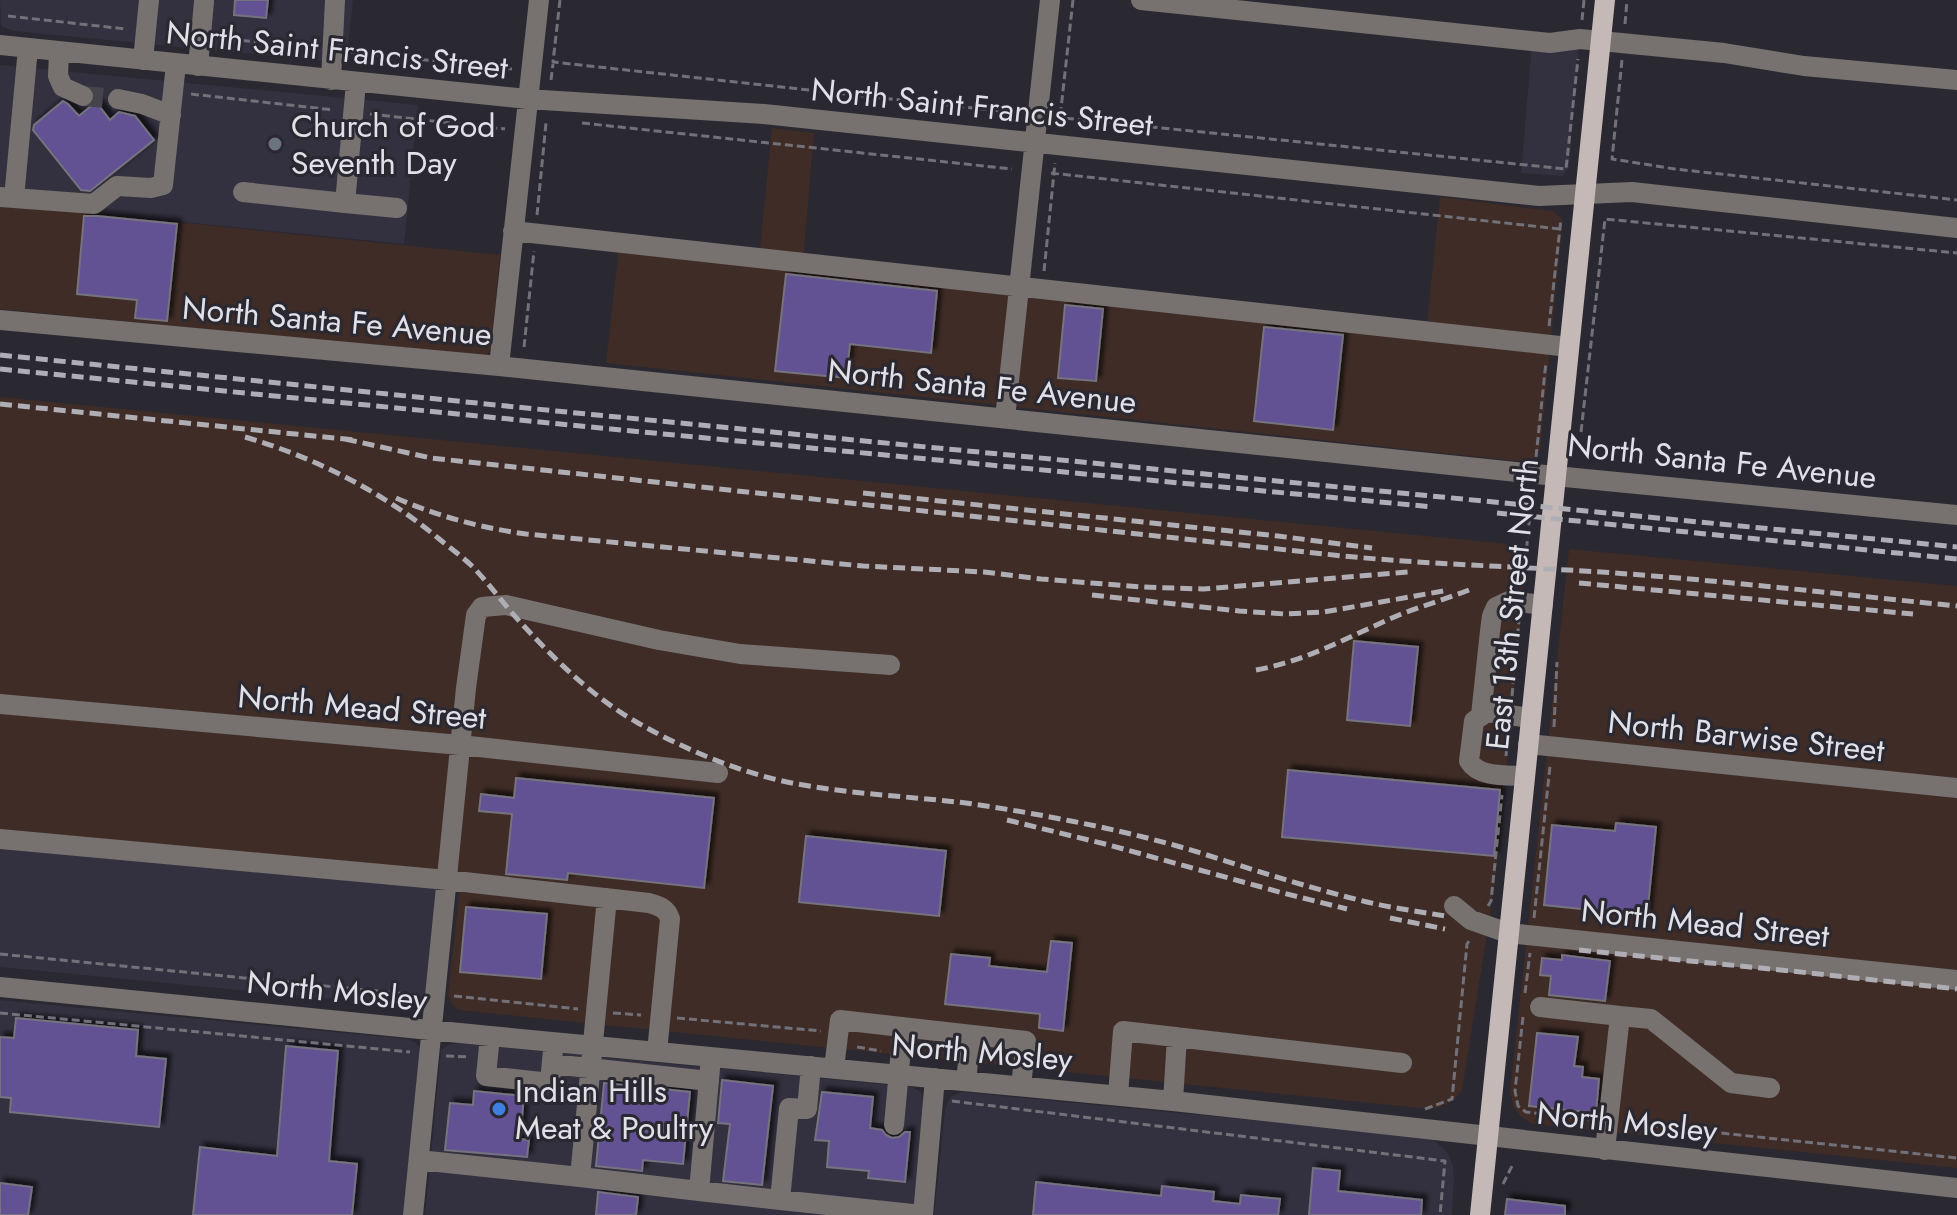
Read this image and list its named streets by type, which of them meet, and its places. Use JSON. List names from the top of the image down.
{
  "streets": {
    "main road": ["East 13th Street North"],
    "street": [
      "North Saint Francis Street",
      "North Santa Fe Avenue",
      "North Mead Street",
      "North Barwise Street",
      "North Mosley"
    ]
  },
  "crossings": [
    ["North Saint Francis Street", "East 13th Street North"],
    ["North Santa Fe Avenue", "East 13th Street North"],
    ["East 13th Street North", "North Mead Street"],
    ["East 13th Street North", "North Barwise Street"],
    ["East 13th Street North", "North Mosley"]
  ],
  "places": ["Church of God Seventh Day", "Indian Hills Meat & Poultry"]
}
